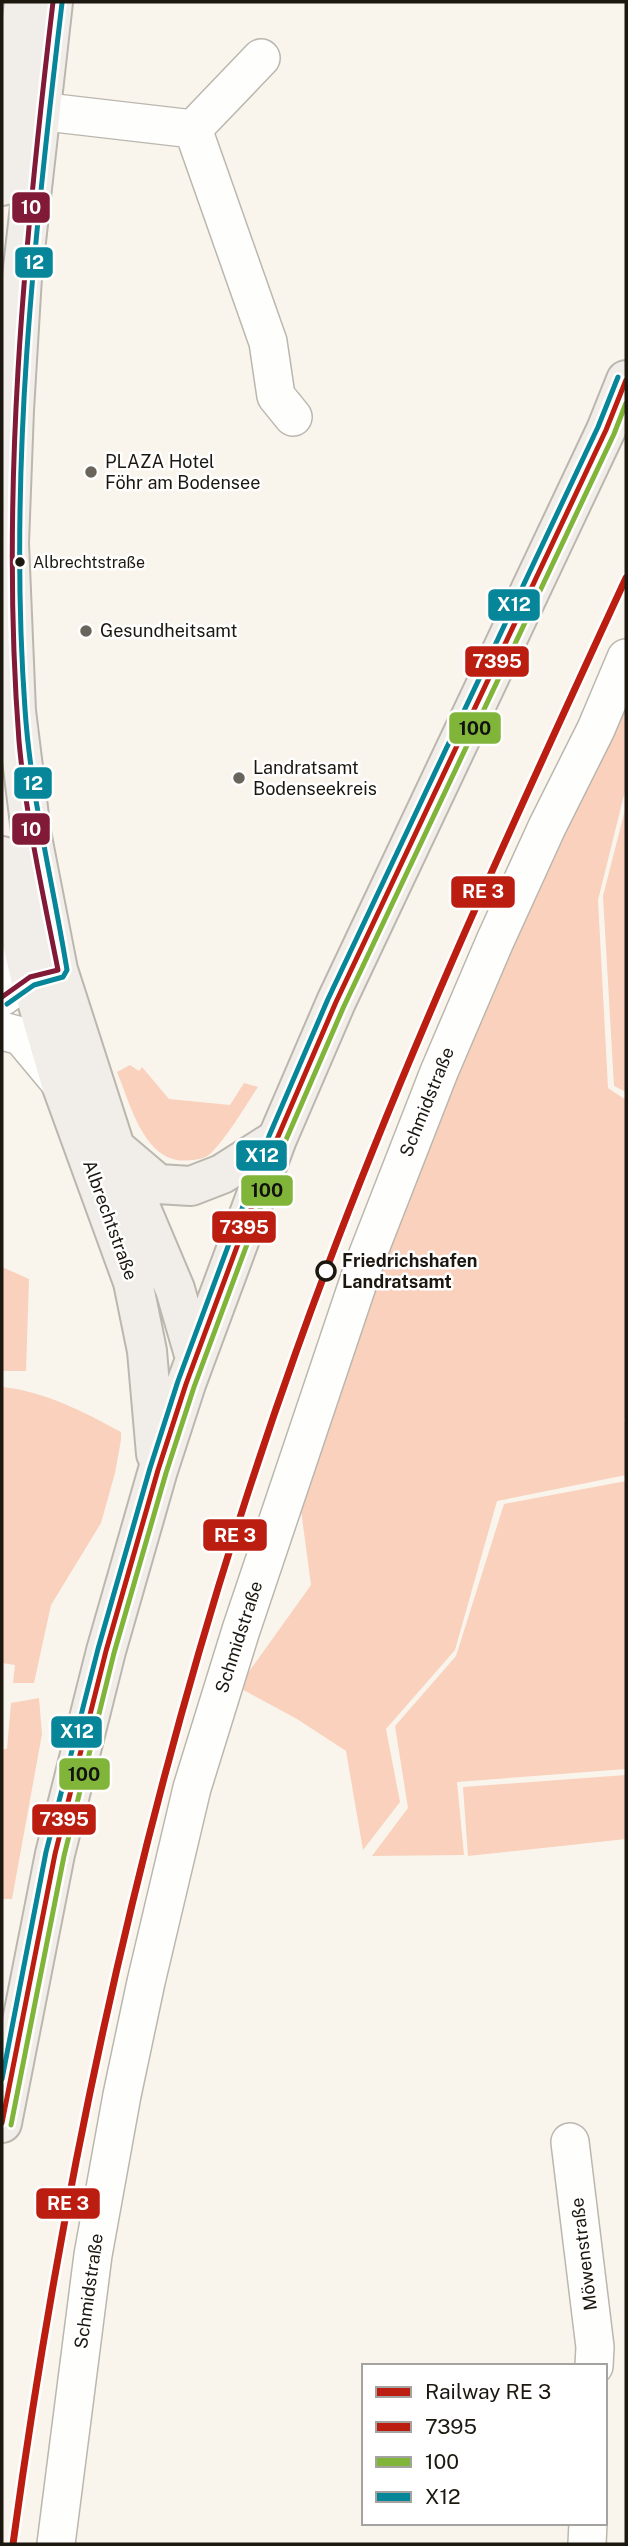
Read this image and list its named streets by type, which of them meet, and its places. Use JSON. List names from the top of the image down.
{
  "streets": {
    "main road": ["Albrechtstraße"],
    "street": ["Schmidstraße", "Möwenstraße"]
  },
  "places": [
    "PLAZA Hotel Föhr am Bodensee",
    "Albrechtstraße",
    "Gesundheitsamt",
    "Landratsamt Bodenseekreis",
    "Friedrichshafen Landratsamt"
  ],
  "lines": [
    "transit line 10",
    "transit line 12",
    "transit line X12",
    "transit line 7395",
    "transit line 100"
  ],
  "legend": [
    "Railway RE 3",
    "7395",
    "100",
    "X12"
  ]
}
